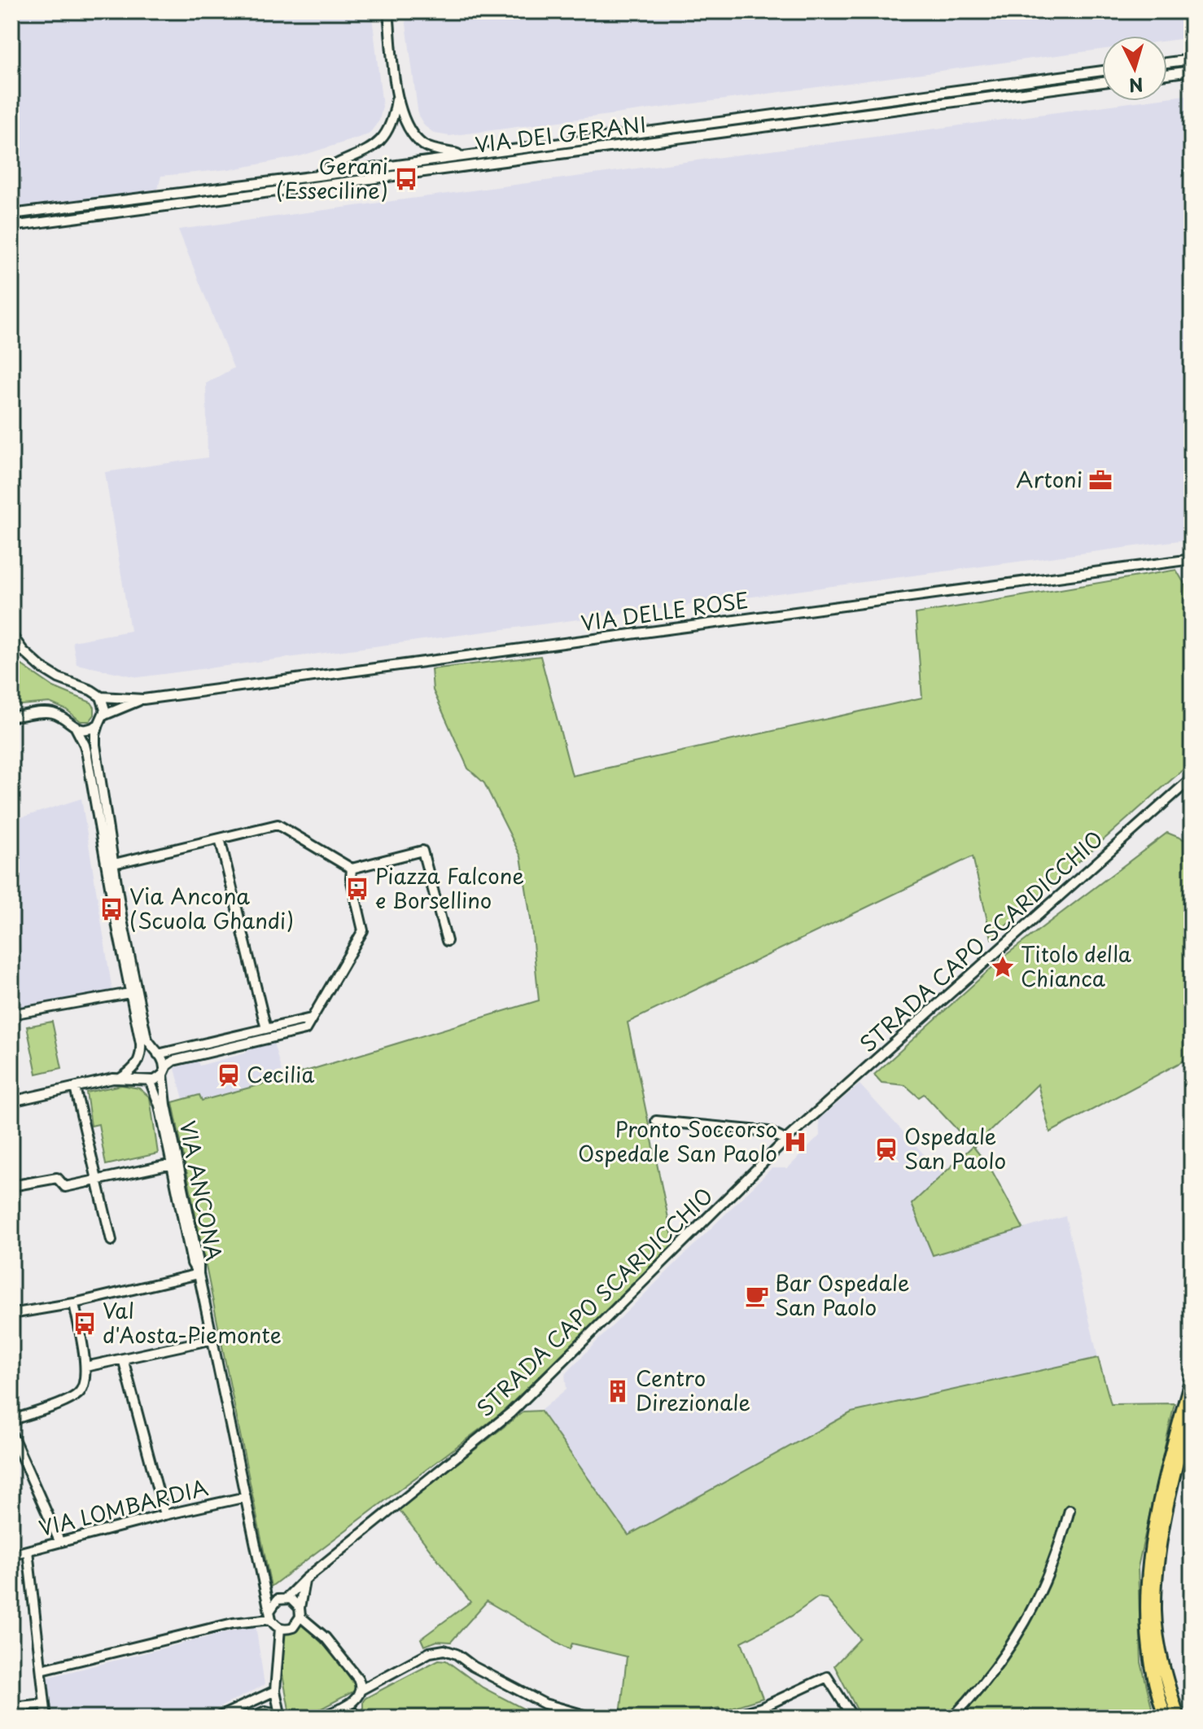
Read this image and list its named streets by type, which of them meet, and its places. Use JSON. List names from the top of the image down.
{
  "streets": {
    "street": [
      "VIA DEI GERANI",
      "VIA DELLE ROSE",
      "STRADA CAPO SCARDICCHIO",
      "VIA ANCONA",
      "VIA LOMBARDIA"
    ]
  },
  "places": {
    "bus stop": [
      "Gerani (Esseciline)",
      "Piazza Falcone e Borsellino",
      "Via Ancona (Scuola Ghandi)",
      "Val d'Aosta-Piemonte"
    ],
    "office": ["Artoni"],
    "place": ["Titolo della Chianca"],
    "station": ["Cecilia", "Ospedale San Paolo"],
    "hospital": ["Pronto Soccorso Ospedale San Paolo"],
    "cafe": ["Bar Ospedale San Paolo"],
    "building": ["Centro Direzionale"]
  },
  "north": "bottom"
}
